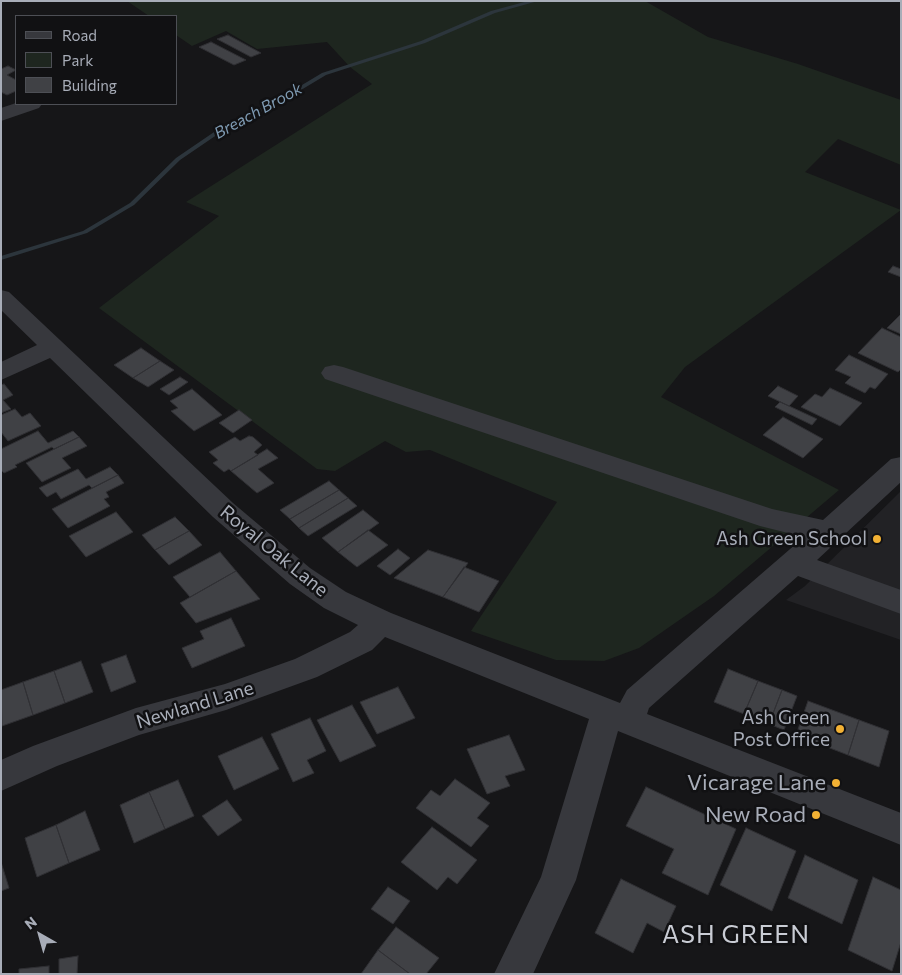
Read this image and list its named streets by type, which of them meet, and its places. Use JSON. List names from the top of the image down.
{
  "streets": {
    "street": ["Royal Oak Lane", "Newland Lane"]
  },
  "crossings": [
    ["Royal Oak Lane", "Newland Lane"]
  ],
  "districts": ["ASH GREEN"],
  "water": ["Breach Brook"],
  "places": [
    "Ash Green School",
    "Ash Green Post Office",
    "Vicarage Lane",
    "New Road"
  ],
  "legend": ["Road", "Park", "Building"],
  "north": "top left"
}
